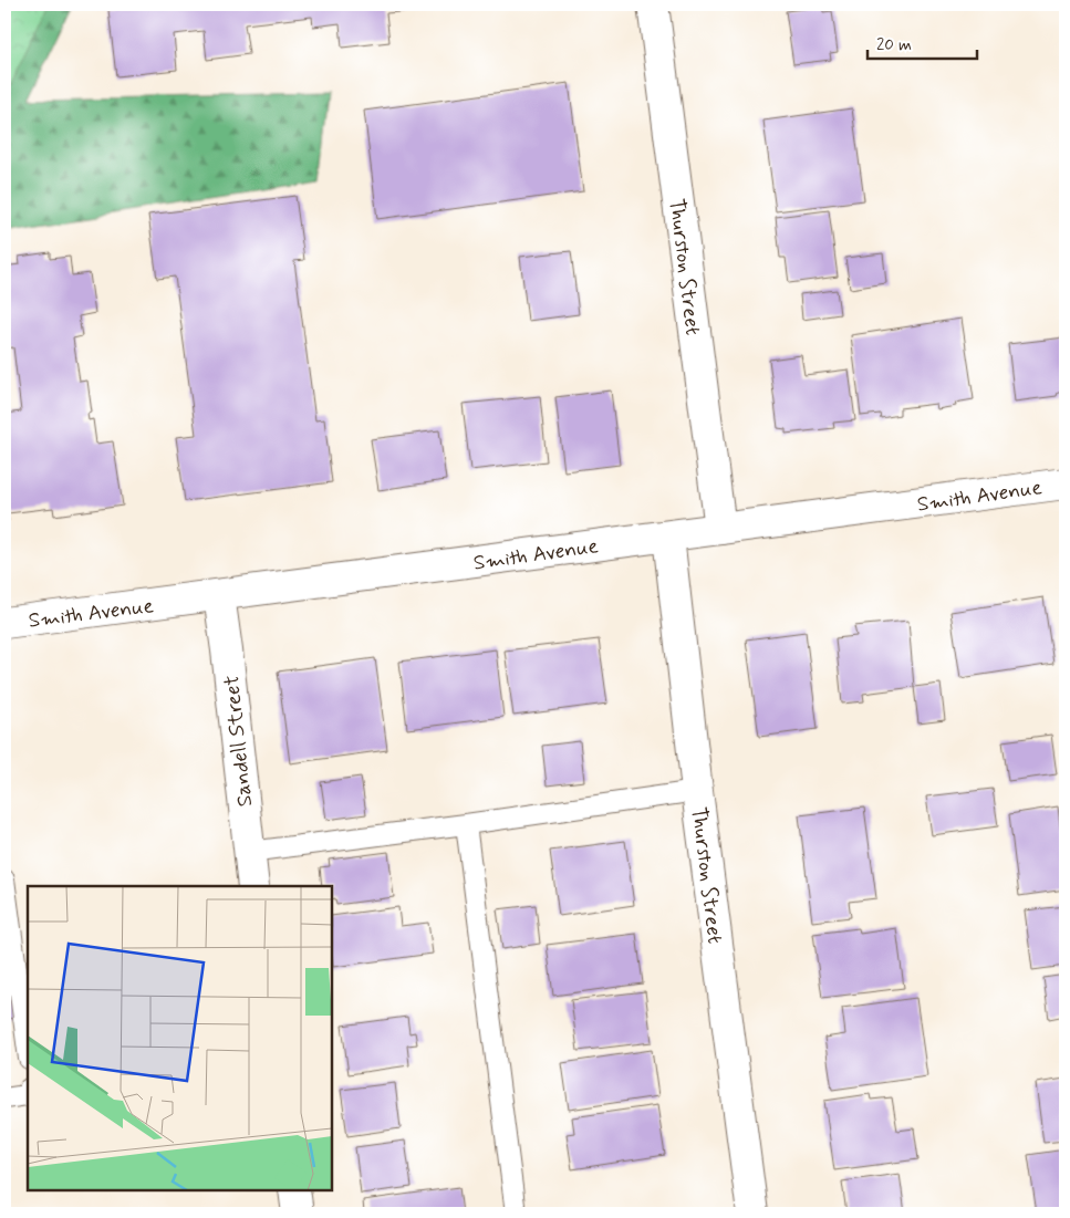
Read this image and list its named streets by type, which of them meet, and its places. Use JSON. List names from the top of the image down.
{
  "streets": {
    "street": ["Thurston Street", "Smith Avenue", "Sandell Street"]
  },
  "crossings": [
    ["Thurston Street", "Smith Avenue"],
    ["Smith Avenue", "Sandell Street"]
  ],
  "scale_bar": "20 m"
}
